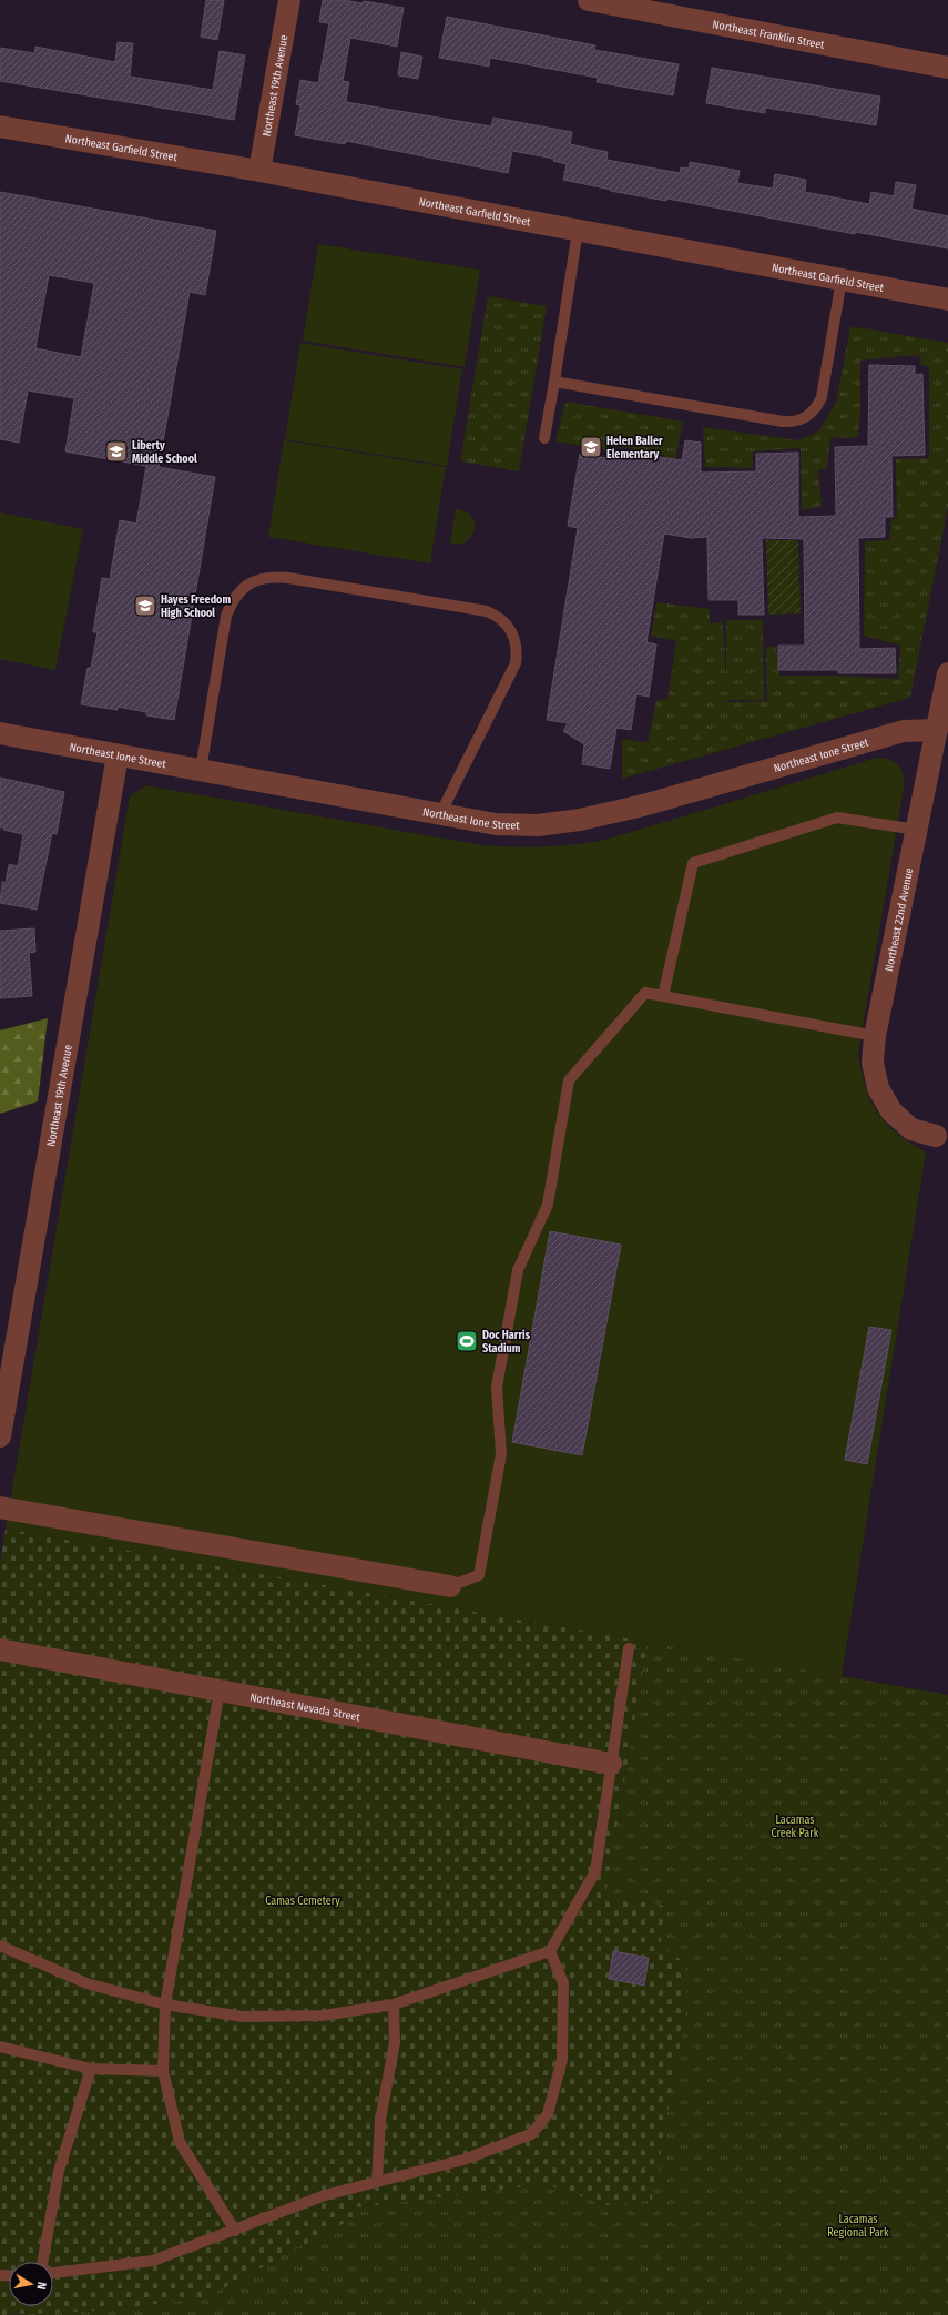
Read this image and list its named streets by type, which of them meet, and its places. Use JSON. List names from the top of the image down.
{
  "streets": {
    "street": [
      "Northeast Franklin Street",
      "Northeast 19th Avenue",
      "Northeast Garfield Street",
      "Northeast Ione Street",
      "Northeast 22nd Avenue",
      "Northeast Nevada Street"
    ]
  },
  "crossings": [
    ["Northeast 19th Avenue", "Northeast Garfield Street"],
    ["Northeast 19th Avenue", "Northeast Ione Street"],
    ["Northeast Ione Street", "Northeast 22nd Avenue"]
  ],
  "parks": ["Lacamas Creek Park", "Camas Cemetery", "Lacamas Regional Park"],
  "places": {
    "school or university": ["Helen Baller Elementary", "Liberty Middle School", "Hayes Freedom High School"],
    "sports": ["Doc Harris Stadium"]
  },
  "north": "right"
}
